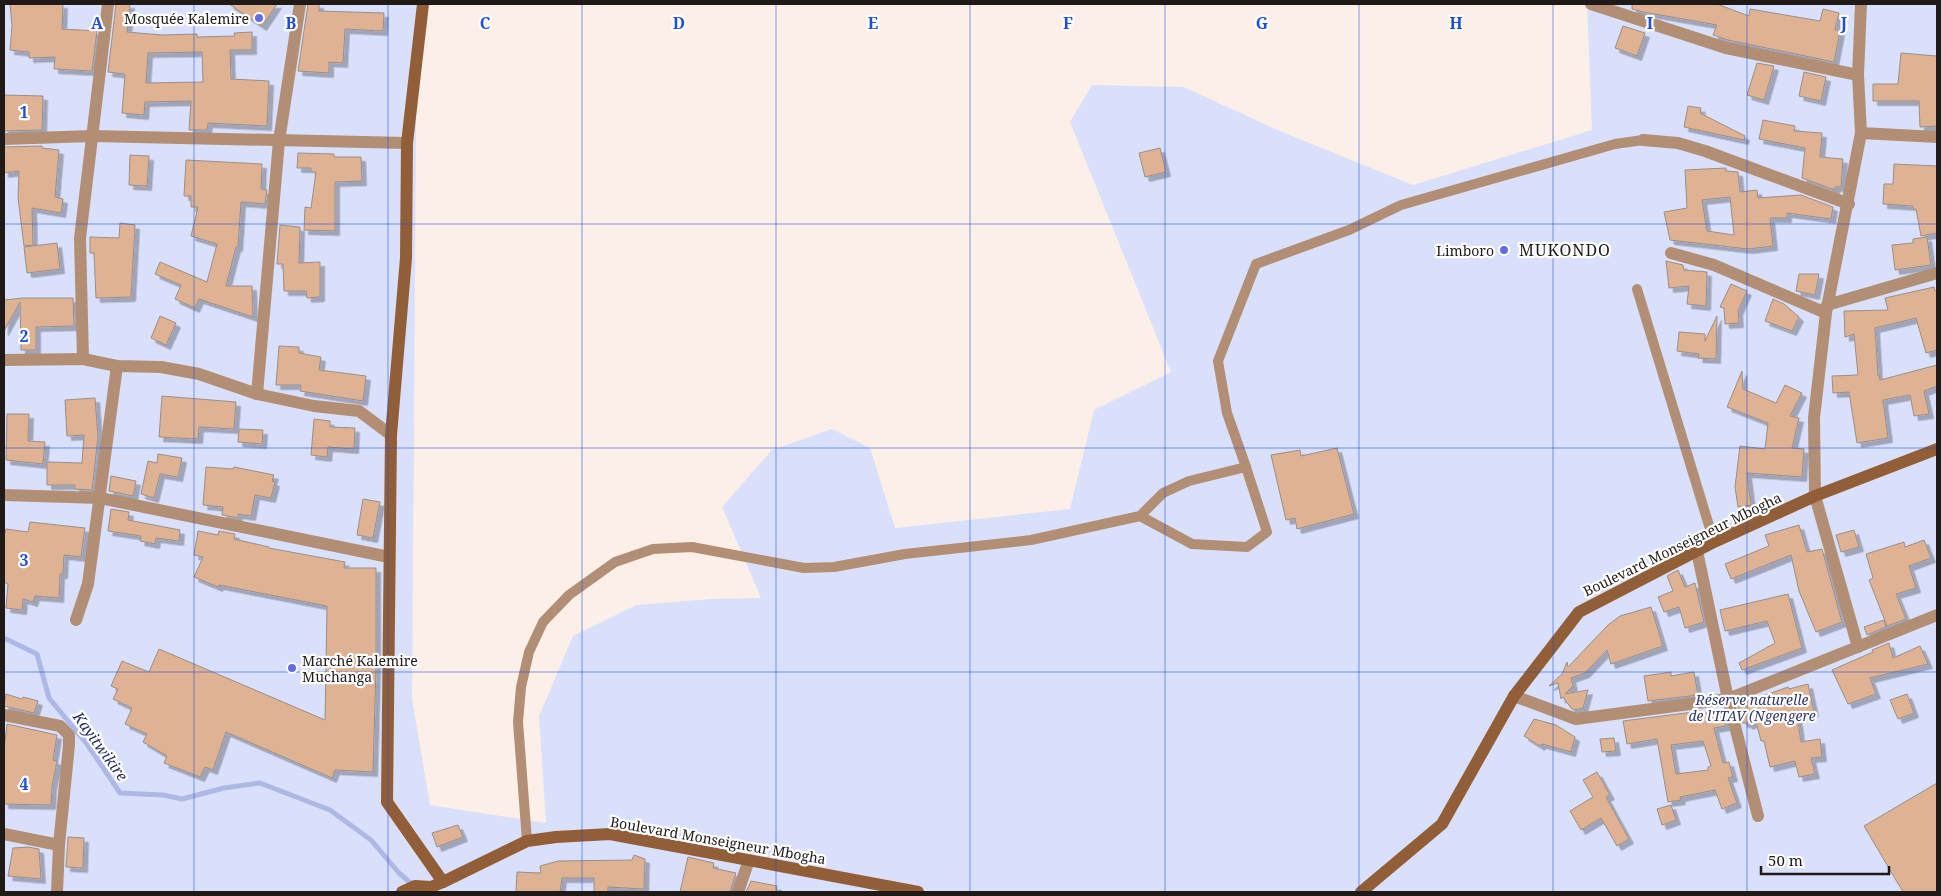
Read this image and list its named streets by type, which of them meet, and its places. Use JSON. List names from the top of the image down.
{
  "streets": {
    "street": ["Boulevard Monseigneur Mbogha"]
  },
  "districts": ["MUKONDO"],
  "water": ["Kayitwikire"],
  "parks": ["Réserve naturelle de l'ITAV (Ngengere"],
  "places": ["Mosquée Kalemire", "Limboro", "Marché Kalemire Muchanga"],
  "scale_bar": "50 m",
  "grid": {
    "columns": [
      "A",
      "B",
      "C",
      "D",
      "E",
      "F",
      "G",
      "H",
      "I",
      "J"
    ],
    "rows": [
      "1",
      "2",
      "3",
      "4"
    ]
  }
}
